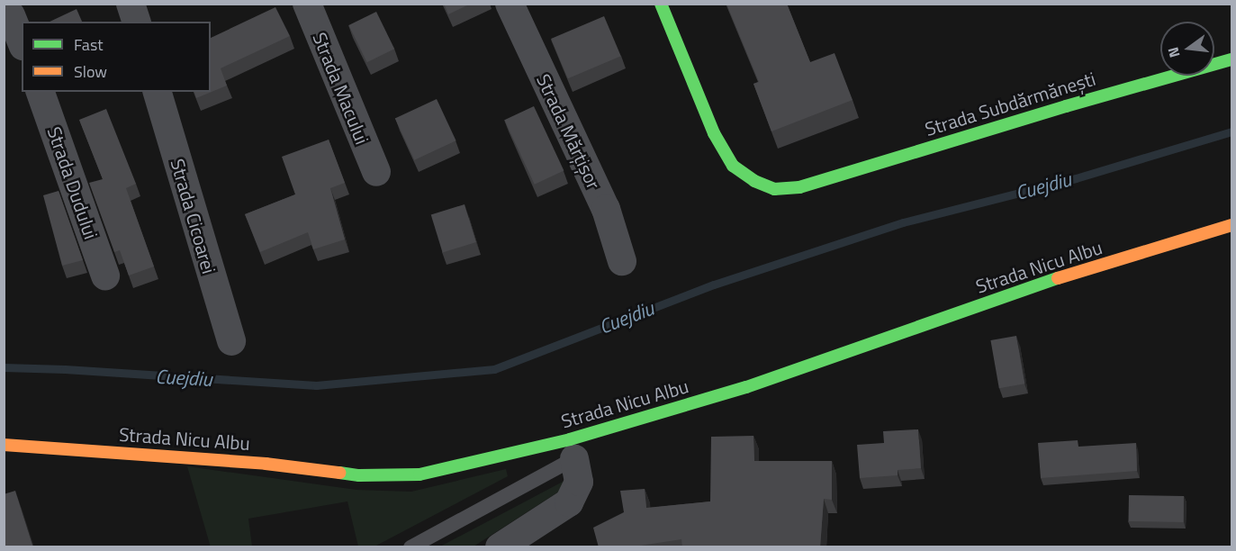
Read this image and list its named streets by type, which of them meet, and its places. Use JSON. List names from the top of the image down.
{
  "streets": {
    "street": [
      "Strada Macului",
      "Strada Subdărmănești",
      "Strada Mărțișor",
      "Strada Dudului",
      "Strada Cicoarei",
      "Strada Nicu Albu"
    ]
  },
  "water": ["Cuejdiu"],
  "legend": ["Fast", "Slow"],
  "north": "left"
}
